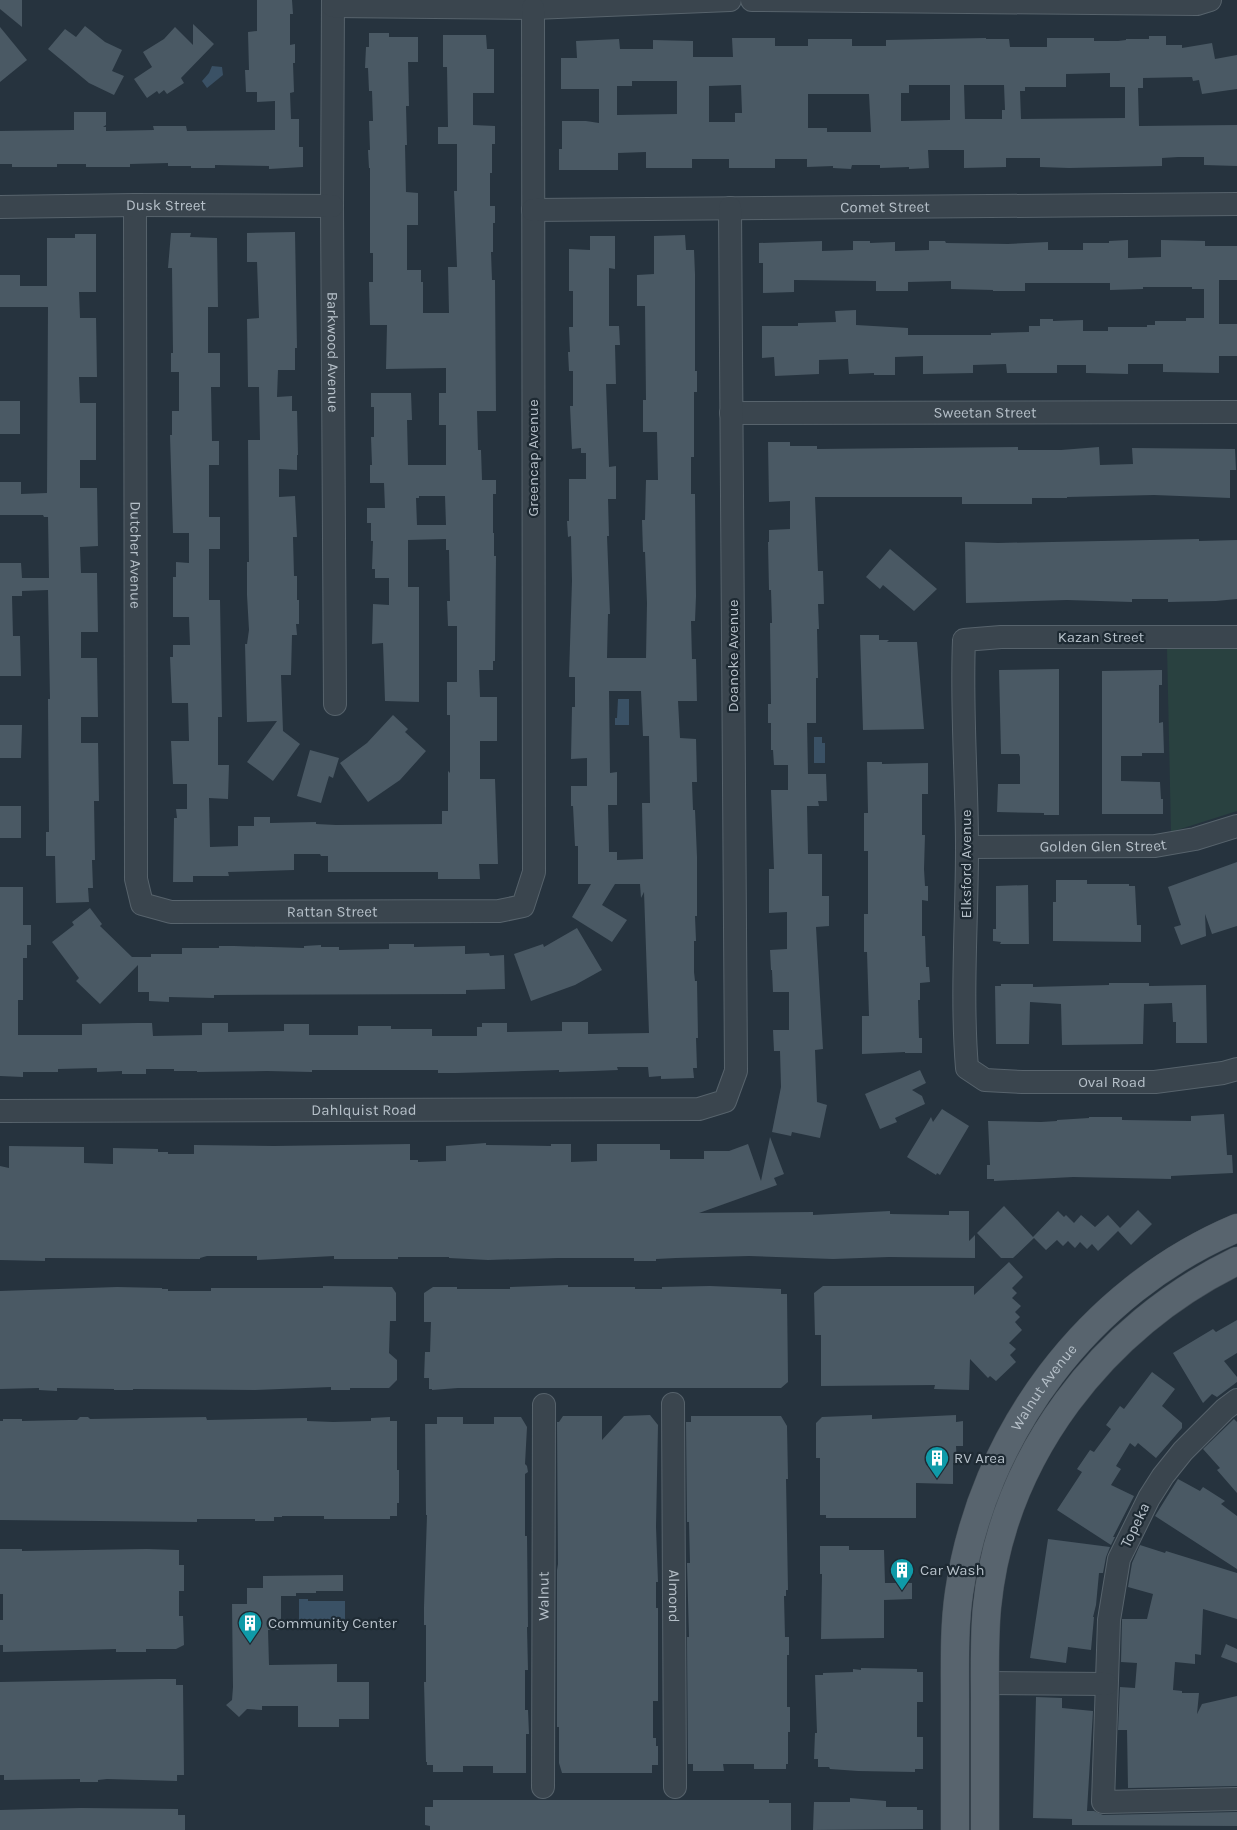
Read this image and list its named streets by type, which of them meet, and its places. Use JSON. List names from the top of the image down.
{
  "streets": {
    "main road": ["Walnut Avenue"],
    "street": [
      "Dusk Street",
      "Comet Street",
      "Barkwood Avenue",
      "Sweetan Street",
      "Greencap Avenue",
      "Dutcher Avenue",
      "Kazan Street",
      "Doanoke Avenue",
      "Golden Glen Street",
      "Elksford Avenue",
      "Rattan Street",
      "Oval Road",
      "Dahlquist Road",
      "Topeka",
      "Walnut",
      "Almond"
    ]
  },
  "crossings": [
    ["Dusk Street", "Barkwood Avenue"],
    ["Dusk Street", "Dutcher Avenue"],
    ["Comet Street", "Greencap Avenue"],
    ["Comet Street", "Doanoke Avenue"],
    ["Sweetan Street", "Doanoke Avenue"],
    ["Greencap Avenue", "Rattan Street"],
    ["Dutcher Avenue", "Rattan Street"],
    ["Kazan Street", "Elksford Avenue"],
    ["Doanoke Avenue", "Dahlquist Road"],
    ["Golden Glen Street", "Elksford Avenue"],
    ["Elksford Avenue", "Oval Road"]
  ],
  "places": {
    "building": ["RV Area", "Car Wash", "Community Center"]
  }
}
